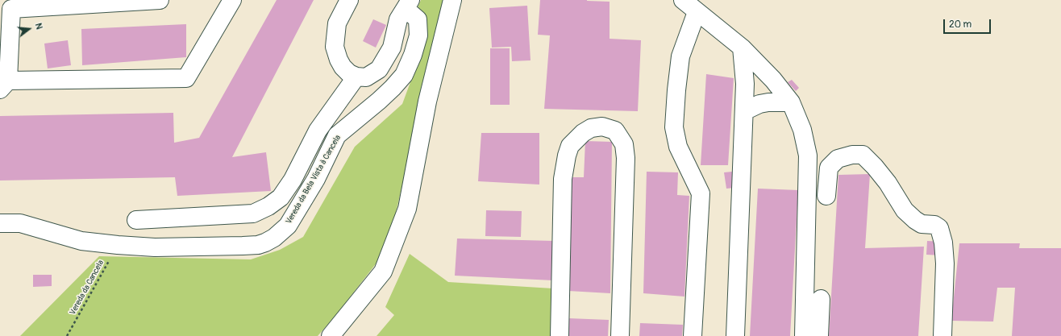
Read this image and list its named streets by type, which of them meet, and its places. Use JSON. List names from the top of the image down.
{
  "streets": {
    "lane": ["Vereda da Bela Vista à Cancela"],
    "path": ["Vereda da Cancela"]
  },
  "crossings": [
    ["Vereda da Bela Vista à Cancela", "Vereda da Cancela"]
  ],
  "scale_bar": "20 m",
  "north": "right"
}
